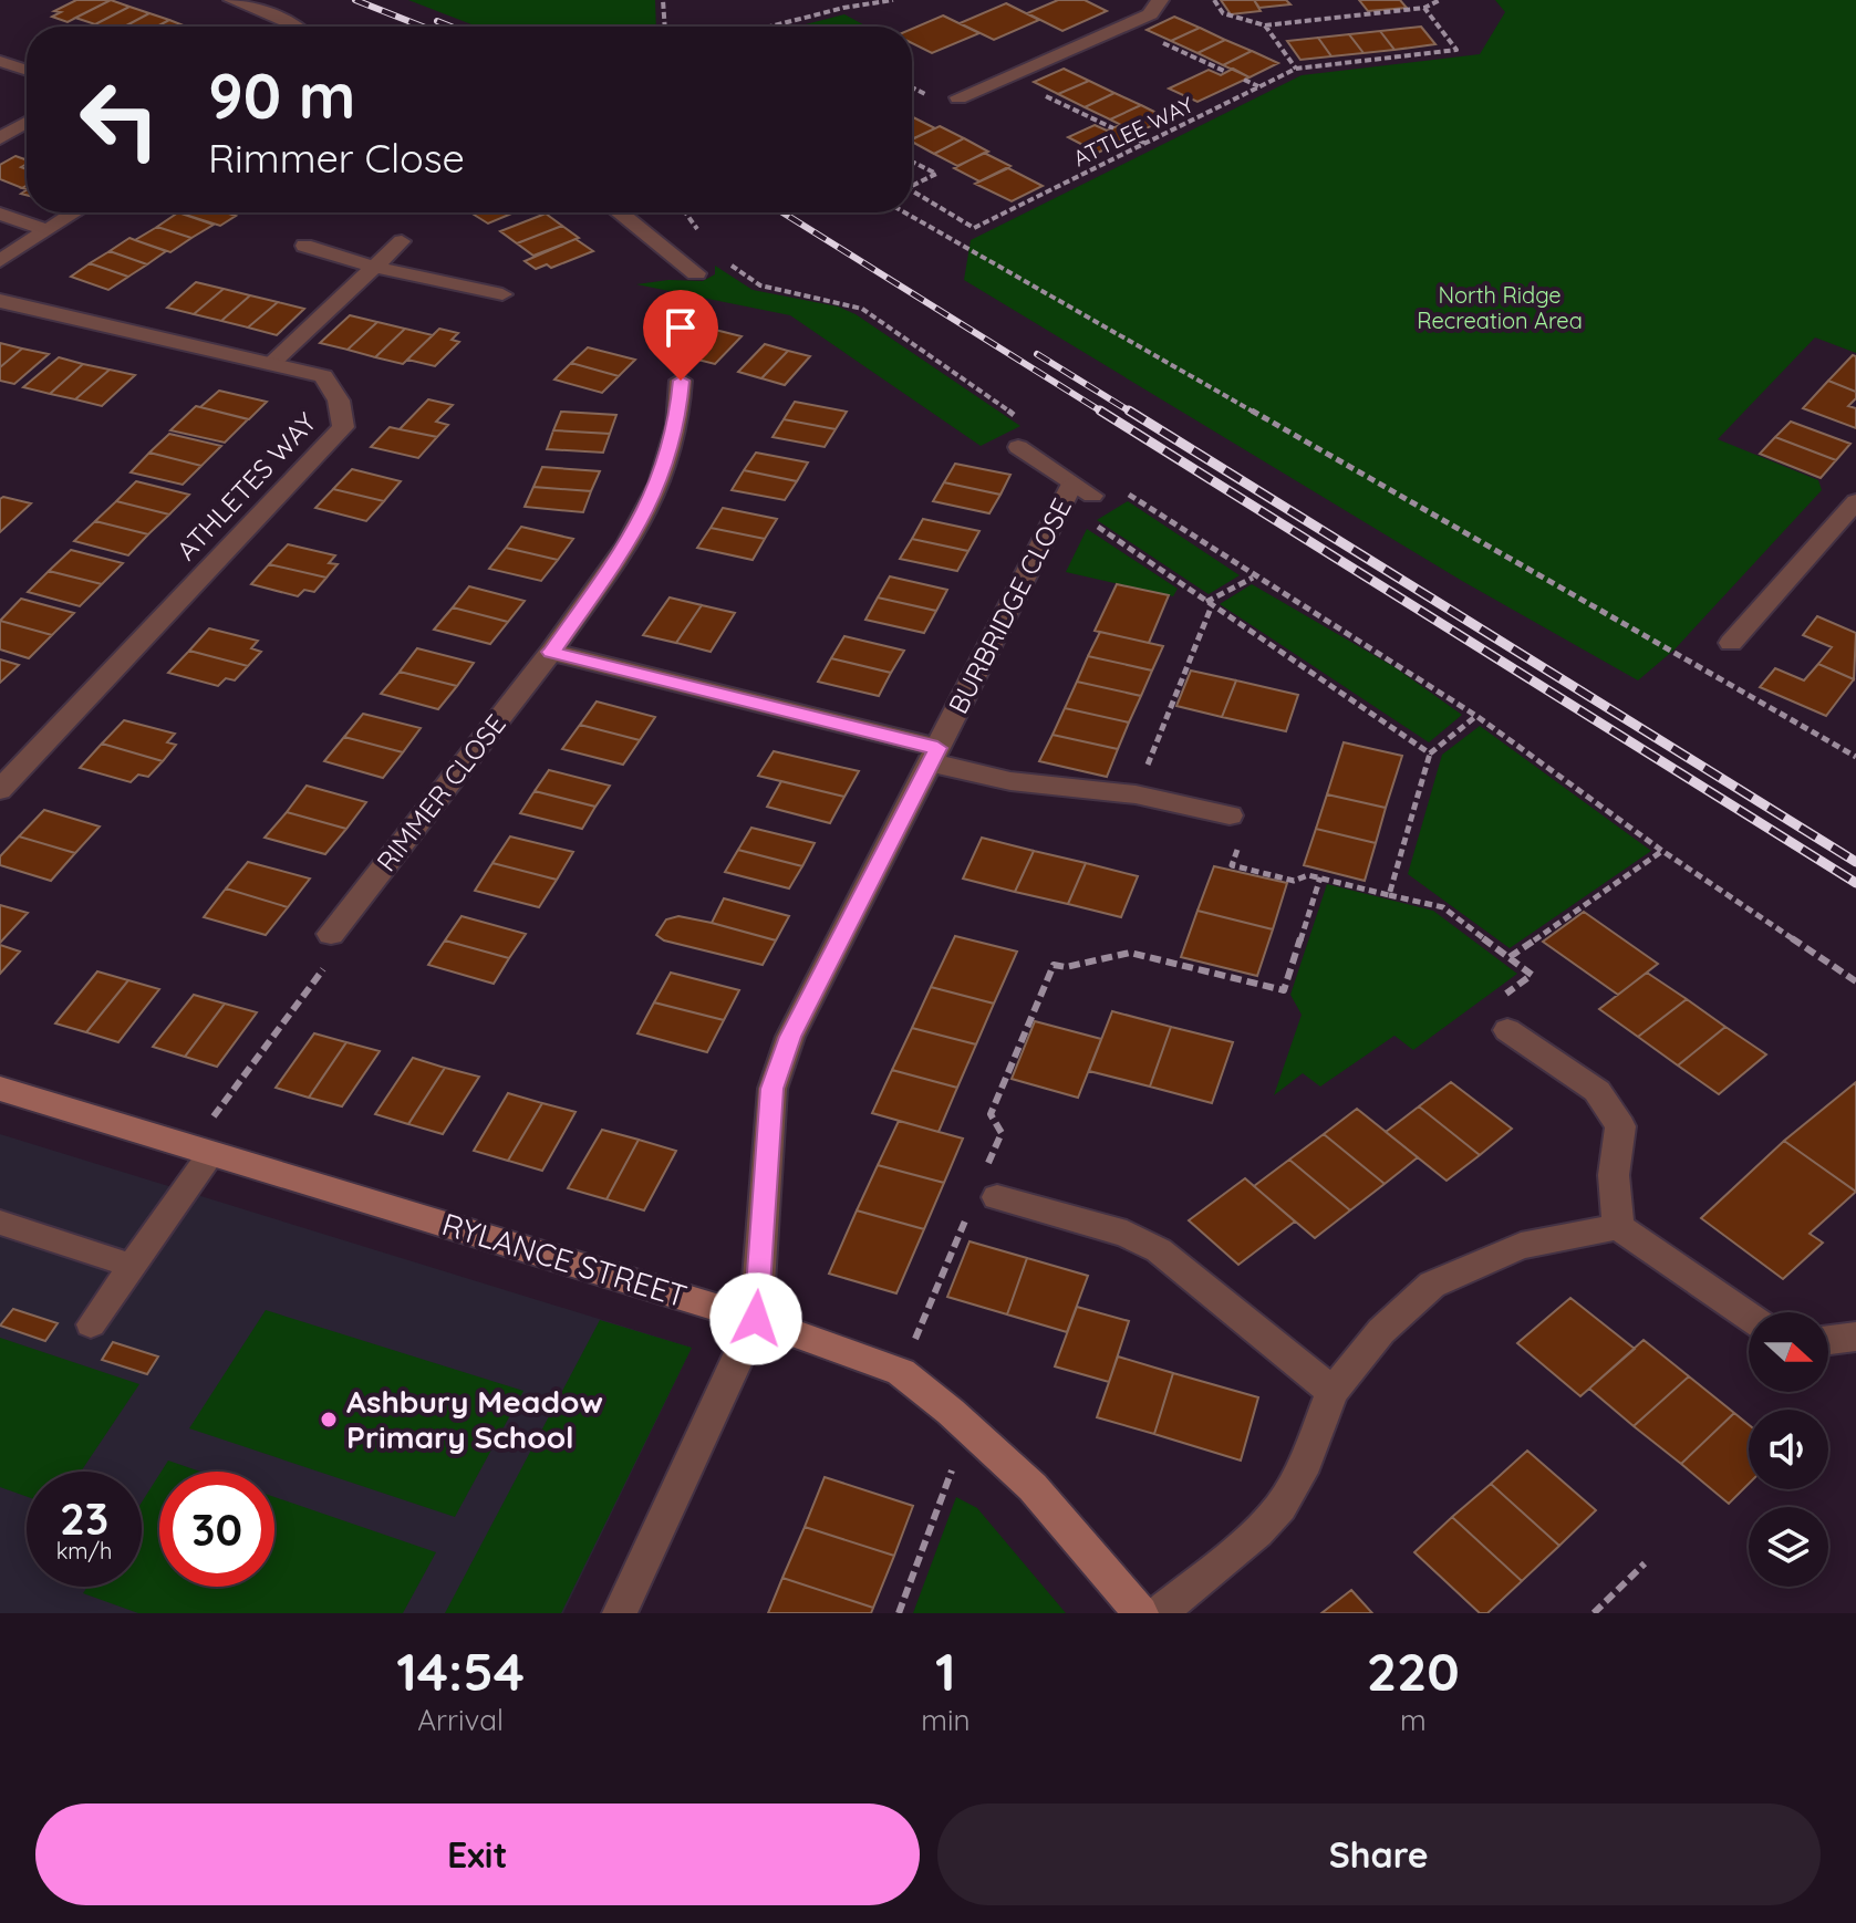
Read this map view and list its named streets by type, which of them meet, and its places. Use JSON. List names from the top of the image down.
{
  "streets": {
    "street": [
      "ATHLETES WAY",
      "BURBRIDGE CLOSE",
      "RIMMER CLOSE",
      "RYLANCE STREET"
    ],
    "path": ["ATTLEE WAY"]
  },
  "crossings": [
    ["BURBRIDGE CLOSE", "RYLANCE STREET"]
  ],
  "parks": ["North Ridge Recreation Area"],
  "places": ["Ashbury Meadow Primary School"],
  "north": "right",
  "page": {
    "turn": ["90 m", "Rimmer Close"],
    "speed": "23 km/h",
    "limit": "30",
    "eta": [
      "14:54",
      "Arrival",
      "1",
      "min",
      "220",
      "m"
    ],
    "buttons": ["Exit", "Share"]
  }
}
